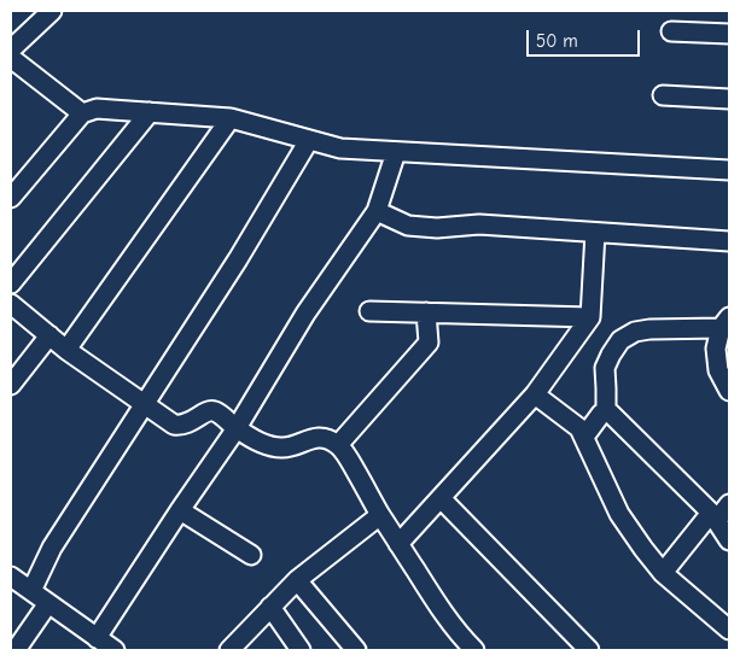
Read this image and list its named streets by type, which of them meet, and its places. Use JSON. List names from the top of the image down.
{
  "scale_bar": "50 m"
}
